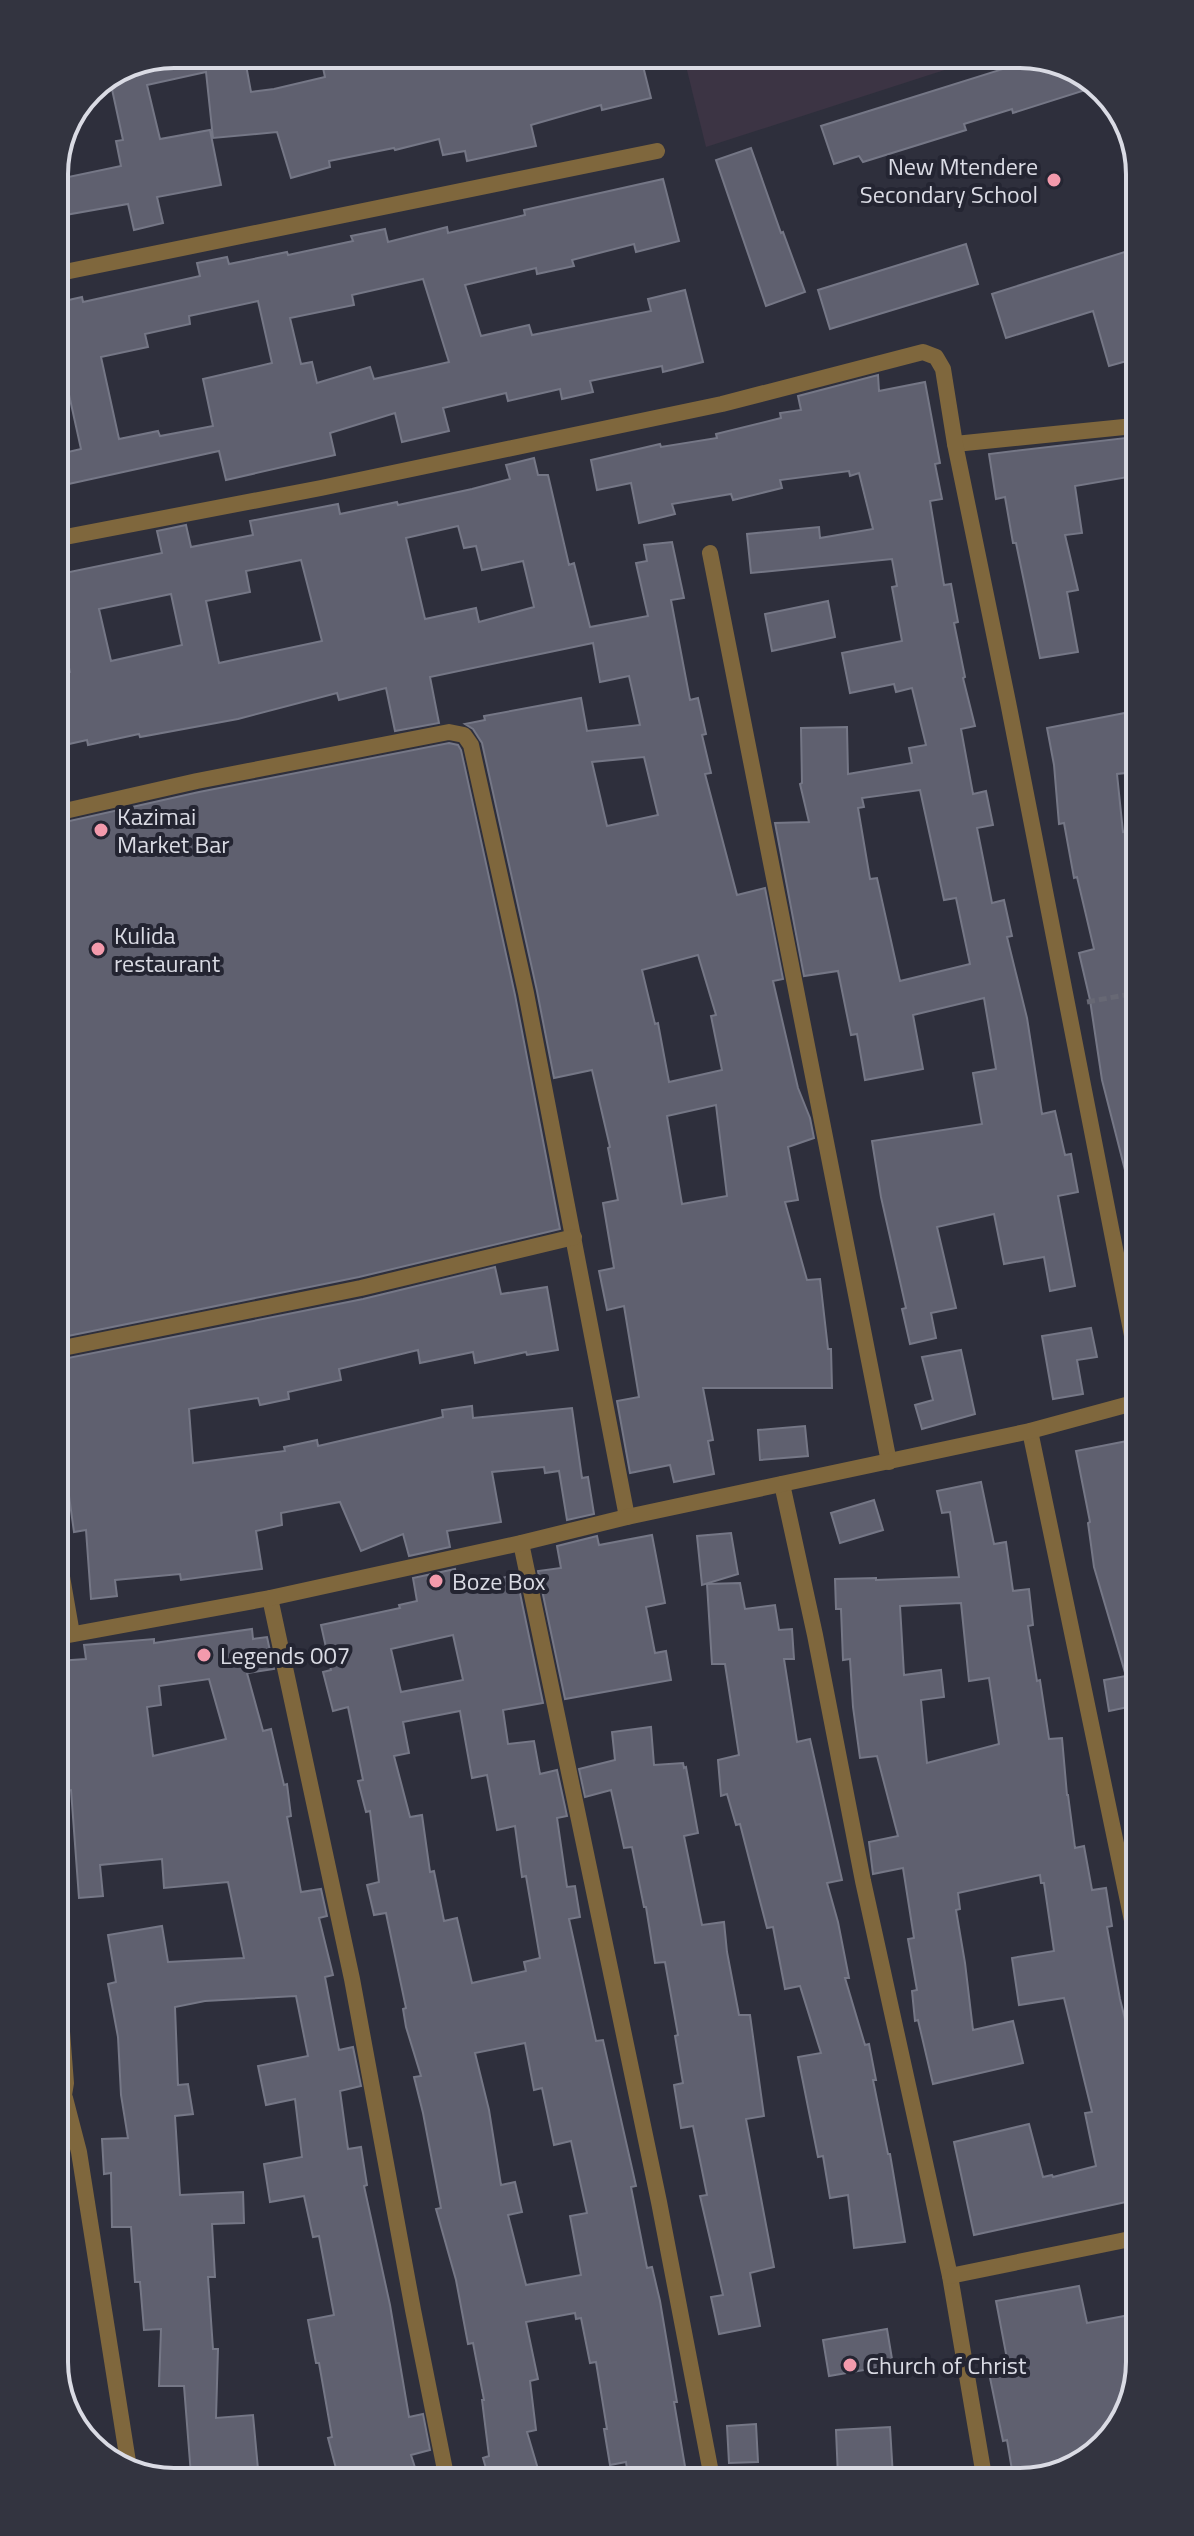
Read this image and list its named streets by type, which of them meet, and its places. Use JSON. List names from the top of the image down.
{
  "places": [
    "New Mtendere Secondary School",
    "Kazimai Market Bar",
    "Kulida restaurant",
    "Boze Box",
    "Legends 007",
    "Church of Christ"
  ]
}
